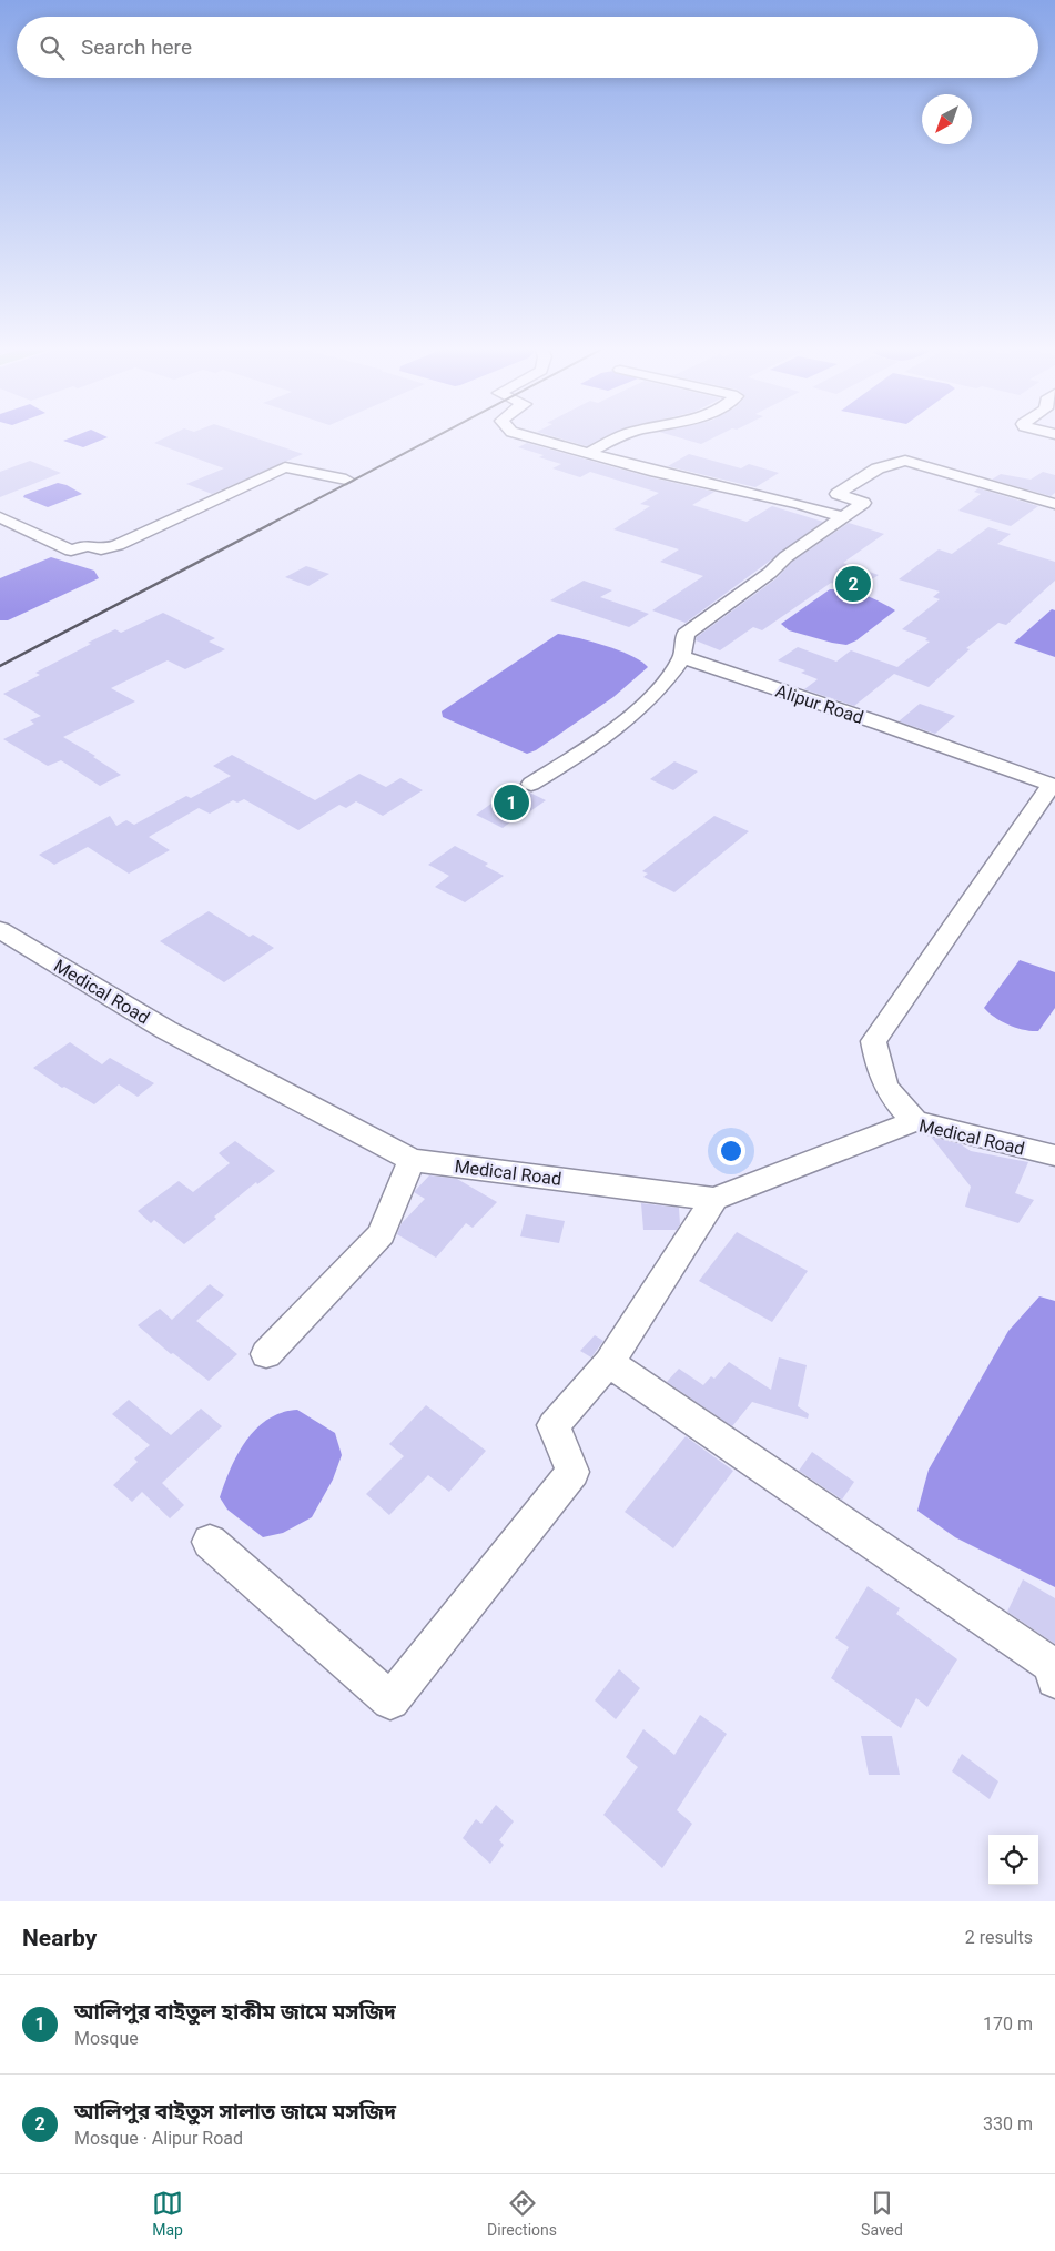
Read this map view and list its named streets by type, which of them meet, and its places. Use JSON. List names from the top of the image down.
{
  "streets": {
    "street": ["Alipur Road", "Medical Road"]
  },
  "crossings": [
    ["Alipur Road", "Medical Road"]
  ],
  "north": "bottom left",
  "page": {
    "search": "Search here",
    "pins": ["2", "1"],
    "heading": ["Nearby", "2 results"],
    "list": [
      {
        "mark": "1",
        "name": "আলিপুর বাইতুল হাকীম জামে মসজিদ",
        "note": "Mosque",
        "value": "170 m"
      },
      {
        "mark": "2",
        "name": "আলিপুর বাইতুস সালাত জামে মসজিদ",
        "note": "Mosque · Alipur Road",
        "value": "330 m"
      }
    ],
    "nav": ["Map", "Directions", "Saved"]
  }
}
